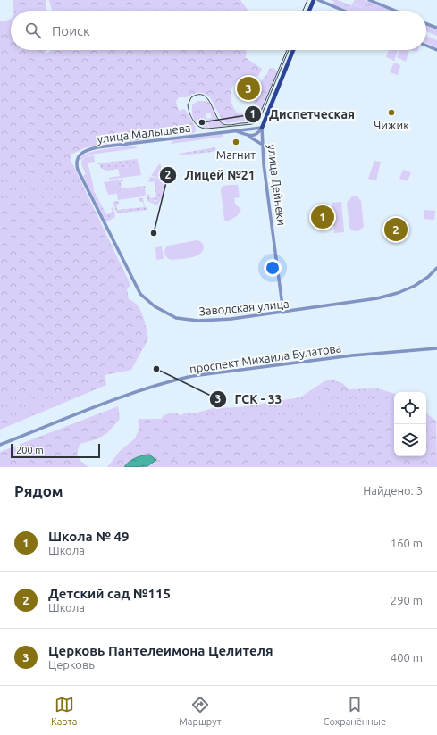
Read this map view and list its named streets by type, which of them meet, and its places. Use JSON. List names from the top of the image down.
{
  "streets": {
    "main road": ["улица Дейнеки"],
    "street": ["улица Малышева", "Заводская улица", "проспект Михаила Булатова"]
  },
  "crossings": [
    ["улица Малышева", "улица Дейнеки"],
    ["улица Малышева", "Заводская улица"],
    ["улица Дейнеки", "Заводская улица"]
  ],
  "places": [
    "Чижик",
    "Диспетческая",
    "Магнит",
    "Лицей №21",
    "ГСК - 33"
  ],
  "scale_bar": "200 m",
  "page": {
    "search": "Поиск",
    "pins": ["3", "1", "2"],
    "scale": "200 m",
    "heading": ["Рядом", "Найдено: 3"],
    "list": [
      {
        "mark": "1",
        "name": "Школа № 49",
        "note": "Школа",
        "value": "160 m"
      },
      {
        "mark": "2",
        "name": "Детский сад №115",
        "note": "Школа",
        "value": "290 m"
      },
      {
        "mark": "3",
        "name": "Церковь Пантелеимона Целителя",
        "note": "Церковь",
        "value": "400 m"
      }
    ],
    "nav": ["Карта", "Маршрут", "Сохранённые"]
  }
}
